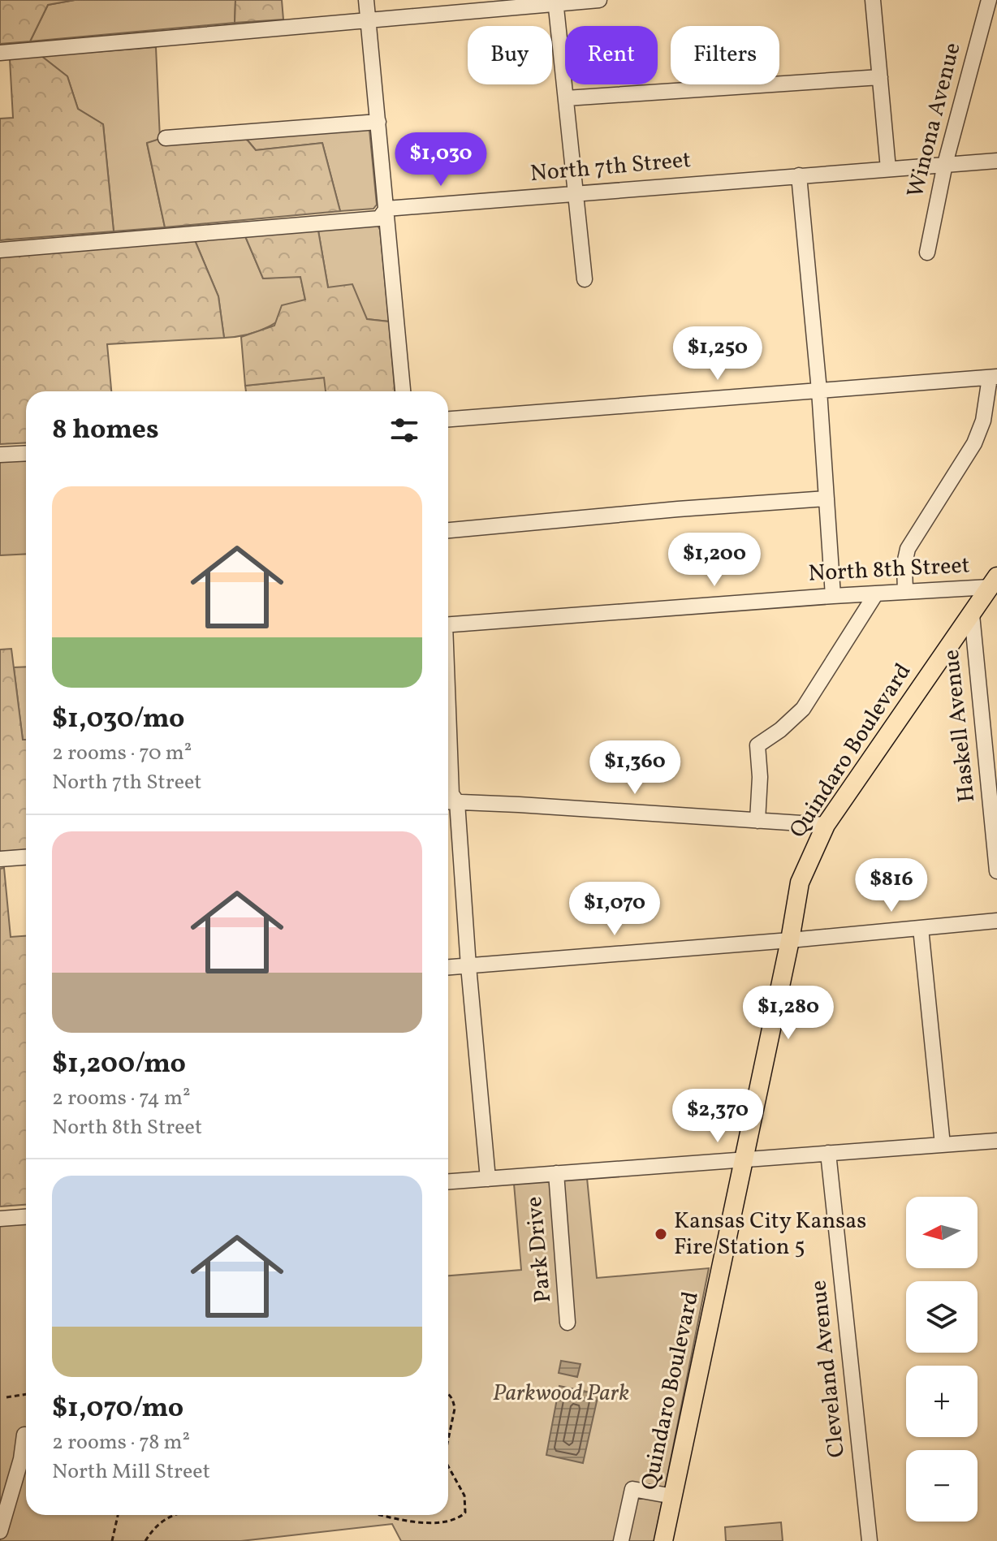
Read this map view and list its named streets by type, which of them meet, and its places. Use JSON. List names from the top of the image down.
{
  "streets": {
    "main road": ["Quindaro Boulevard"],
    "street": [
      "Winona Avenue",
      "North 7th Street",
      "North 8th Street",
      "Haskell Avenue",
      "Park Drive",
      "Cleveland Avenue"
    ]
  },
  "crossings": [
    ["Winona Avenue", "North 7th Street"],
    ["North 8th Street", "Quindaro Boulevard"],
    ["Haskell Avenue", "Quindaro Boulevard"]
  ],
  "parks": ["Parkwood Park"],
  "places": ["Kansas City Kansas Fire Station 5"],
  "north": "left",
  "page": {
    "chip": ["Buy", "Rent", "Filters"],
    "price": [
      "$1,030",
      "$1,250",
      "$1,200",
      "$1,360",
      "$816",
      "$1,070",
      "$1,280",
      "$2,370"
    ],
    "heading": "8 homes",
    "list": [
      {
        "name": "$1,030/mo",
        "note": "2 rooms · 70 m² · North 7th Street"
      },
      {
        "name": "$1,200/mo",
        "note": "2 rooms · 74 m² · North 8th Street"
      },
      {
        "name": "$1,070/mo",
        "note": "2 rooms · 78 m² · North Mill Street"
      }
    ],
    "map_buttons": ["+", "−"]
  }
}
